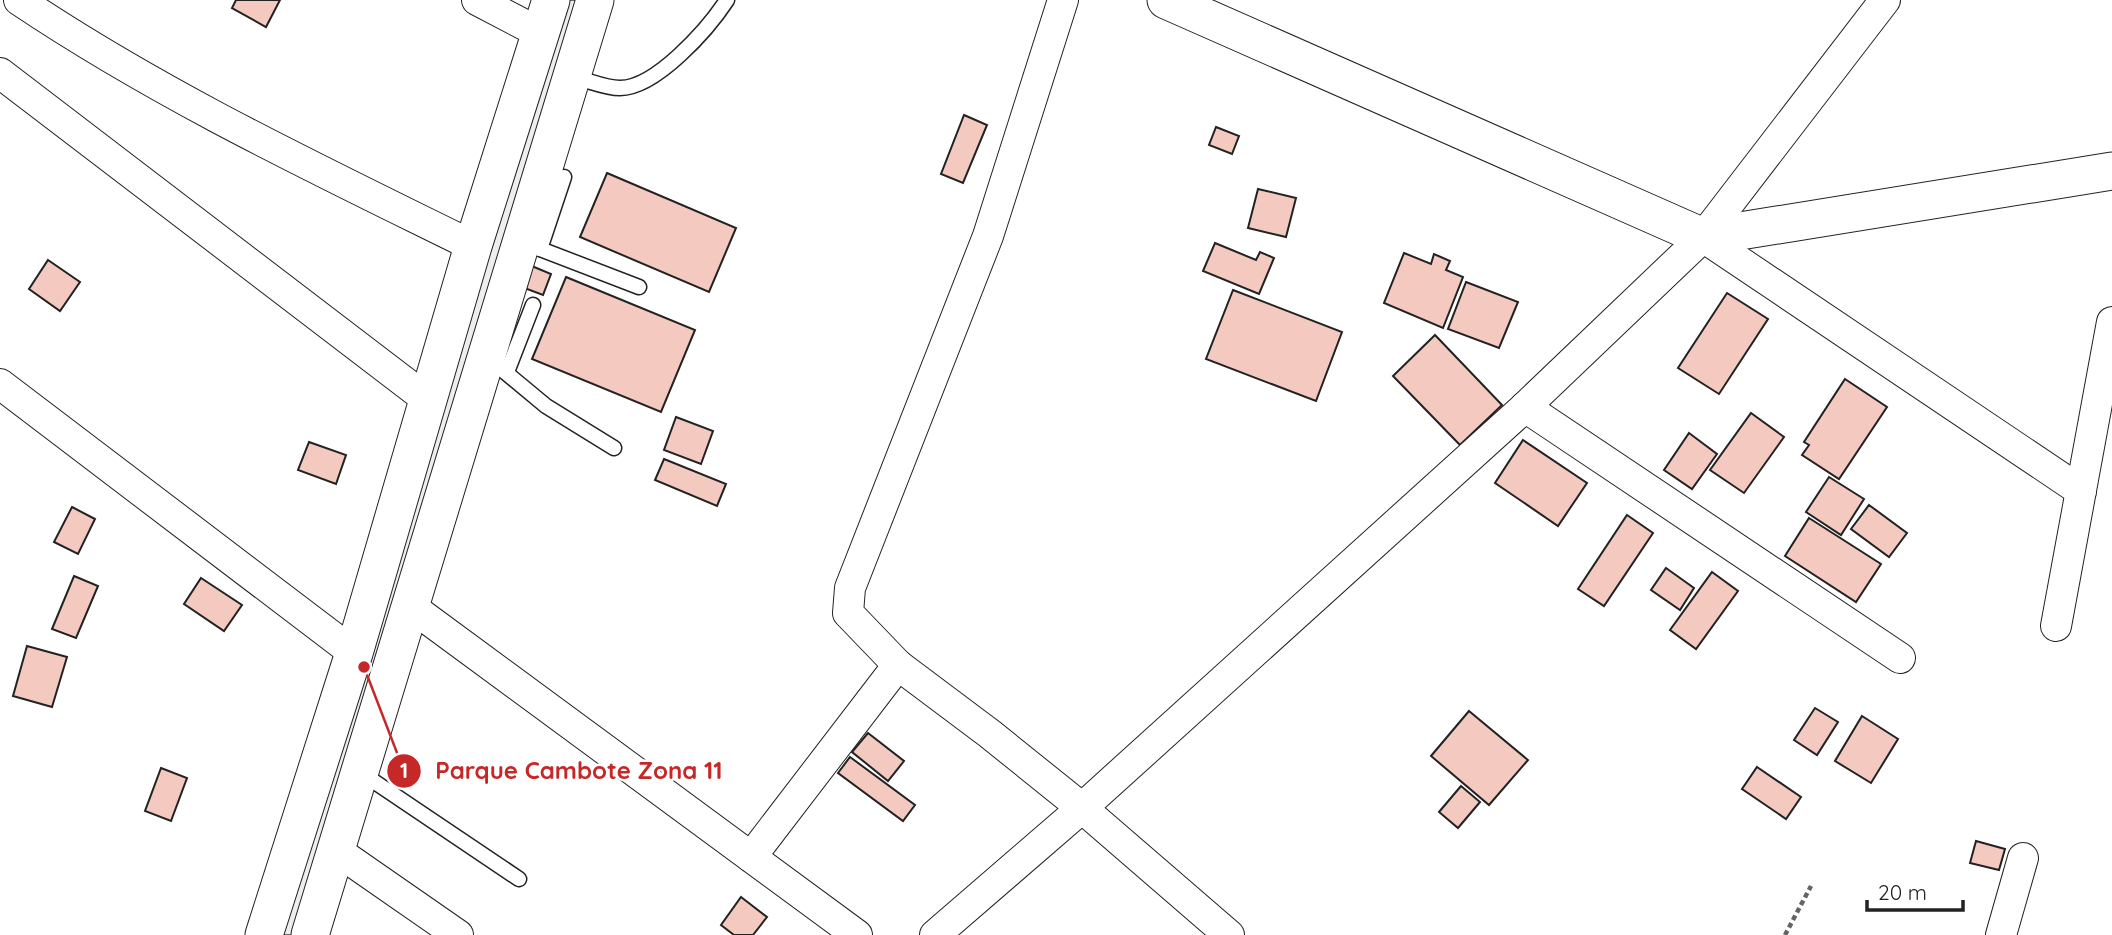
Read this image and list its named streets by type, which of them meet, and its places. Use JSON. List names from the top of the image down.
{
  "places": ["Parque Cambote Zona 11"],
  "scale_bar": "20 m"
}
